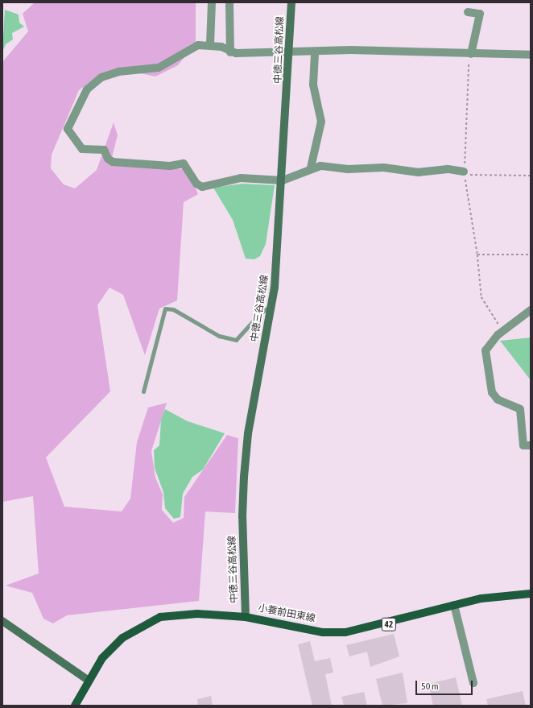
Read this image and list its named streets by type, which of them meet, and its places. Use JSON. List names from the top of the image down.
{
  "streets": {
    "main road": ["中徳三谷高松線", "小蓑前田東線", "42"]
  },
  "crossings": [
    ["中徳三谷高松線", "小蓑前田東線"]
  ],
  "scale_bar": "50 m"
}
